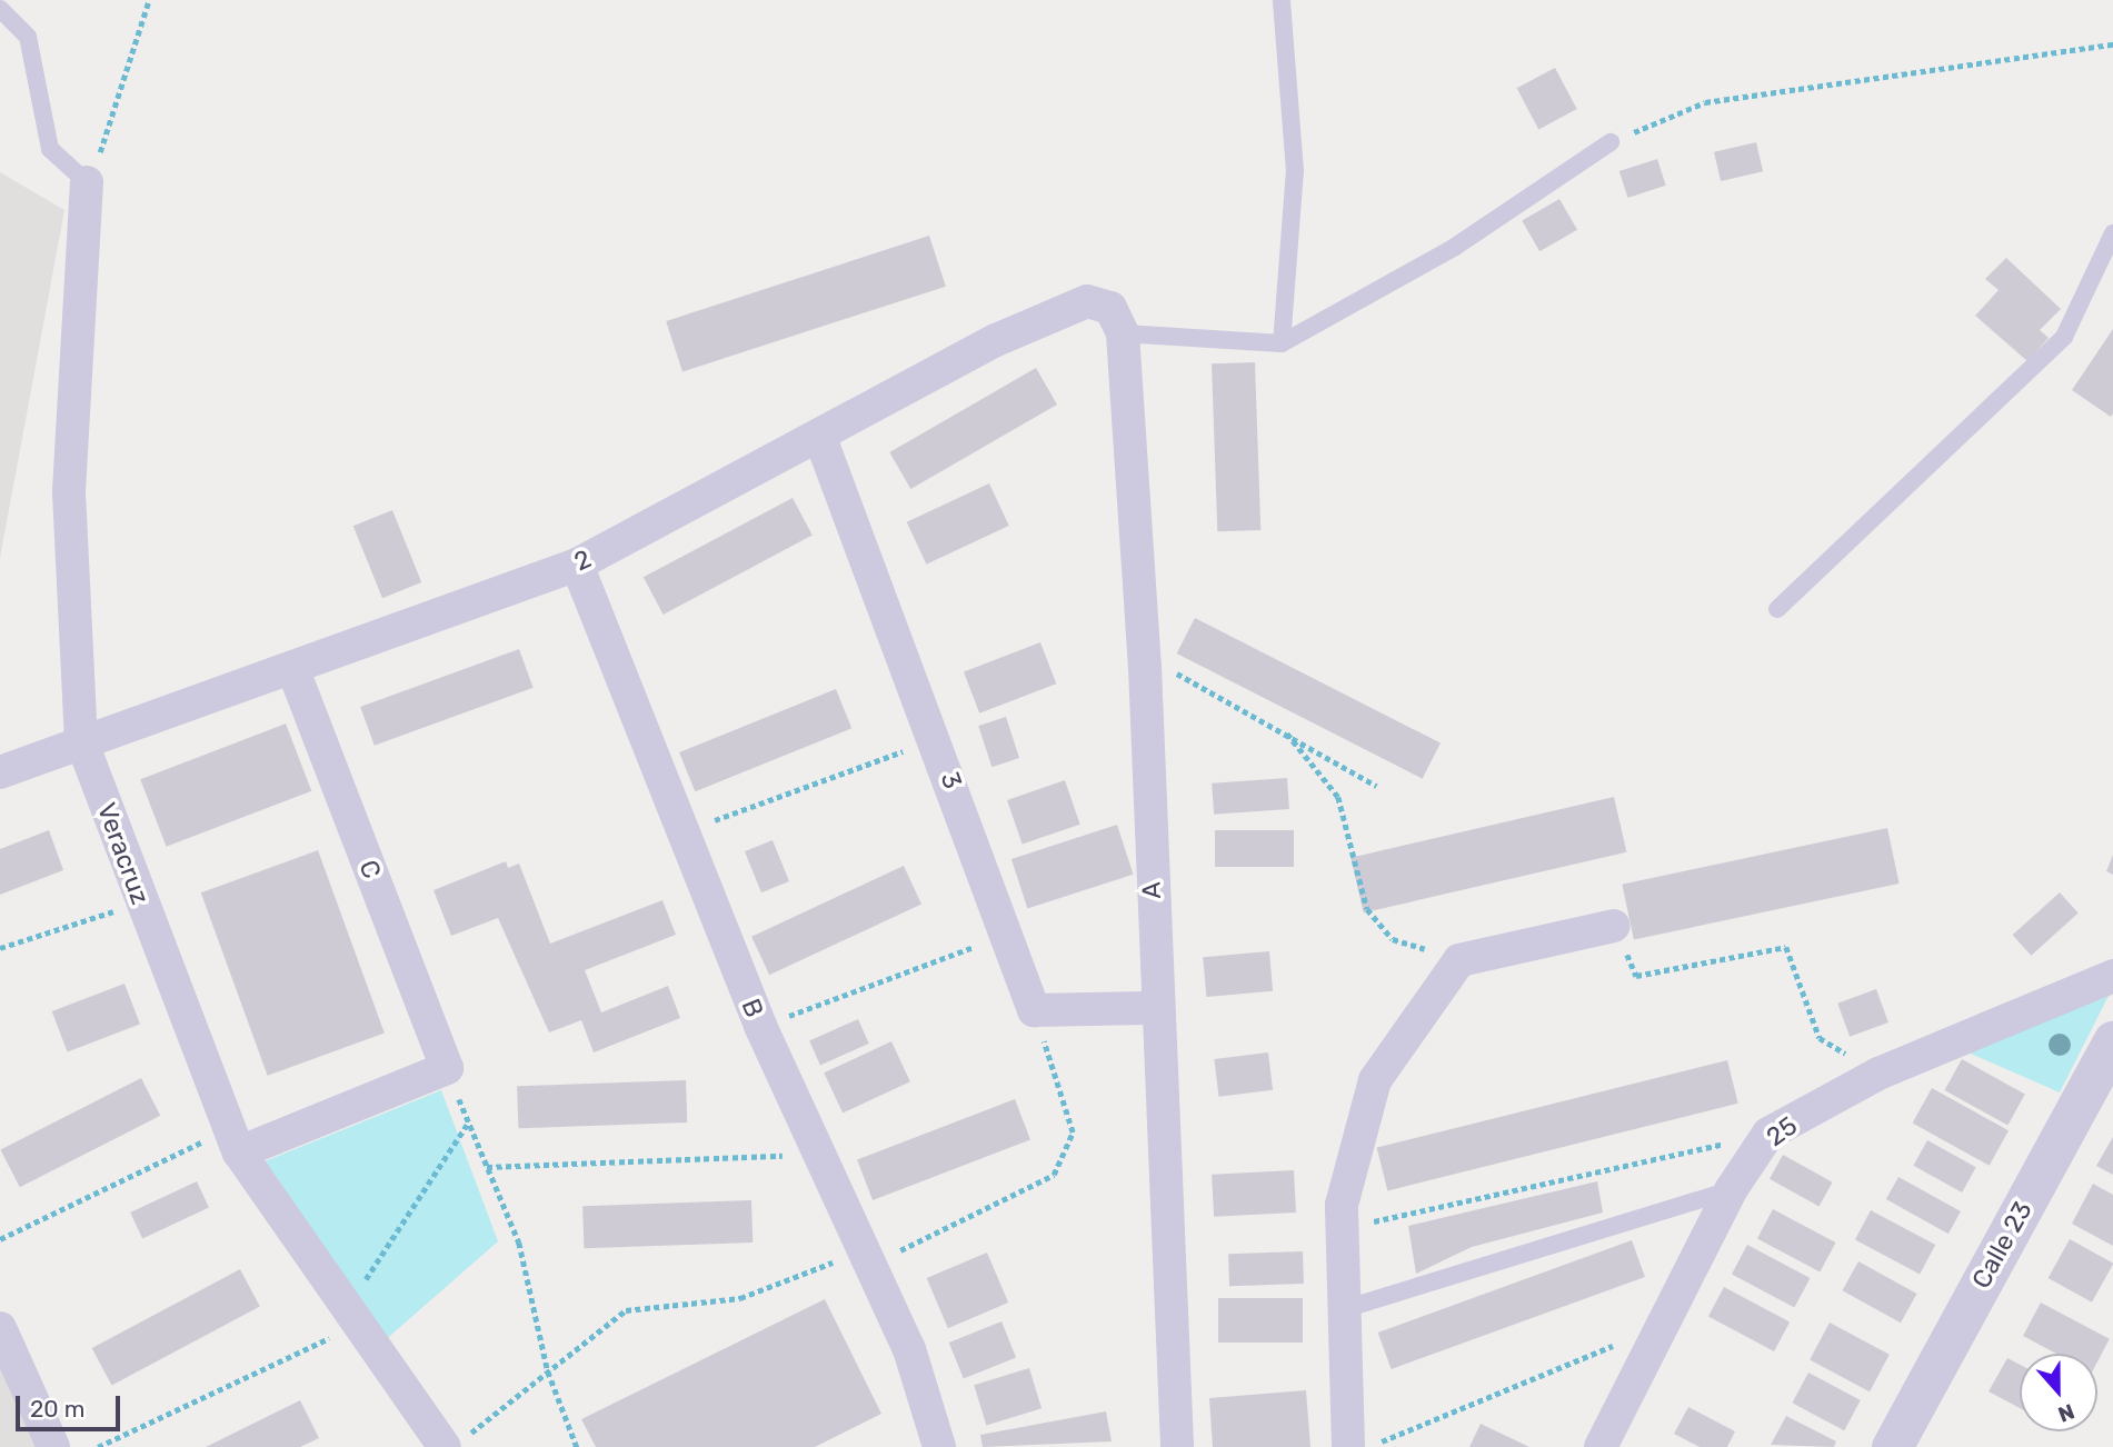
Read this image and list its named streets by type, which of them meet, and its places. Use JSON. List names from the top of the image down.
{
  "streets": {
    "street": [
      "2",
      "3",
      "Veracruz",
      "C",
      "A",
      "B",
      "25",
      "Calle 23"
    ]
  },
  "crossings": [
    ["2", "3"],
    ["2", "Veracruz"],
    ["2", "C"],
    ["2", "A"],
    ["2", "B"],
    ["Veracruz", "C"]
  ],
  "scale_bar": "20 m",
  "north": "bottom"
}
